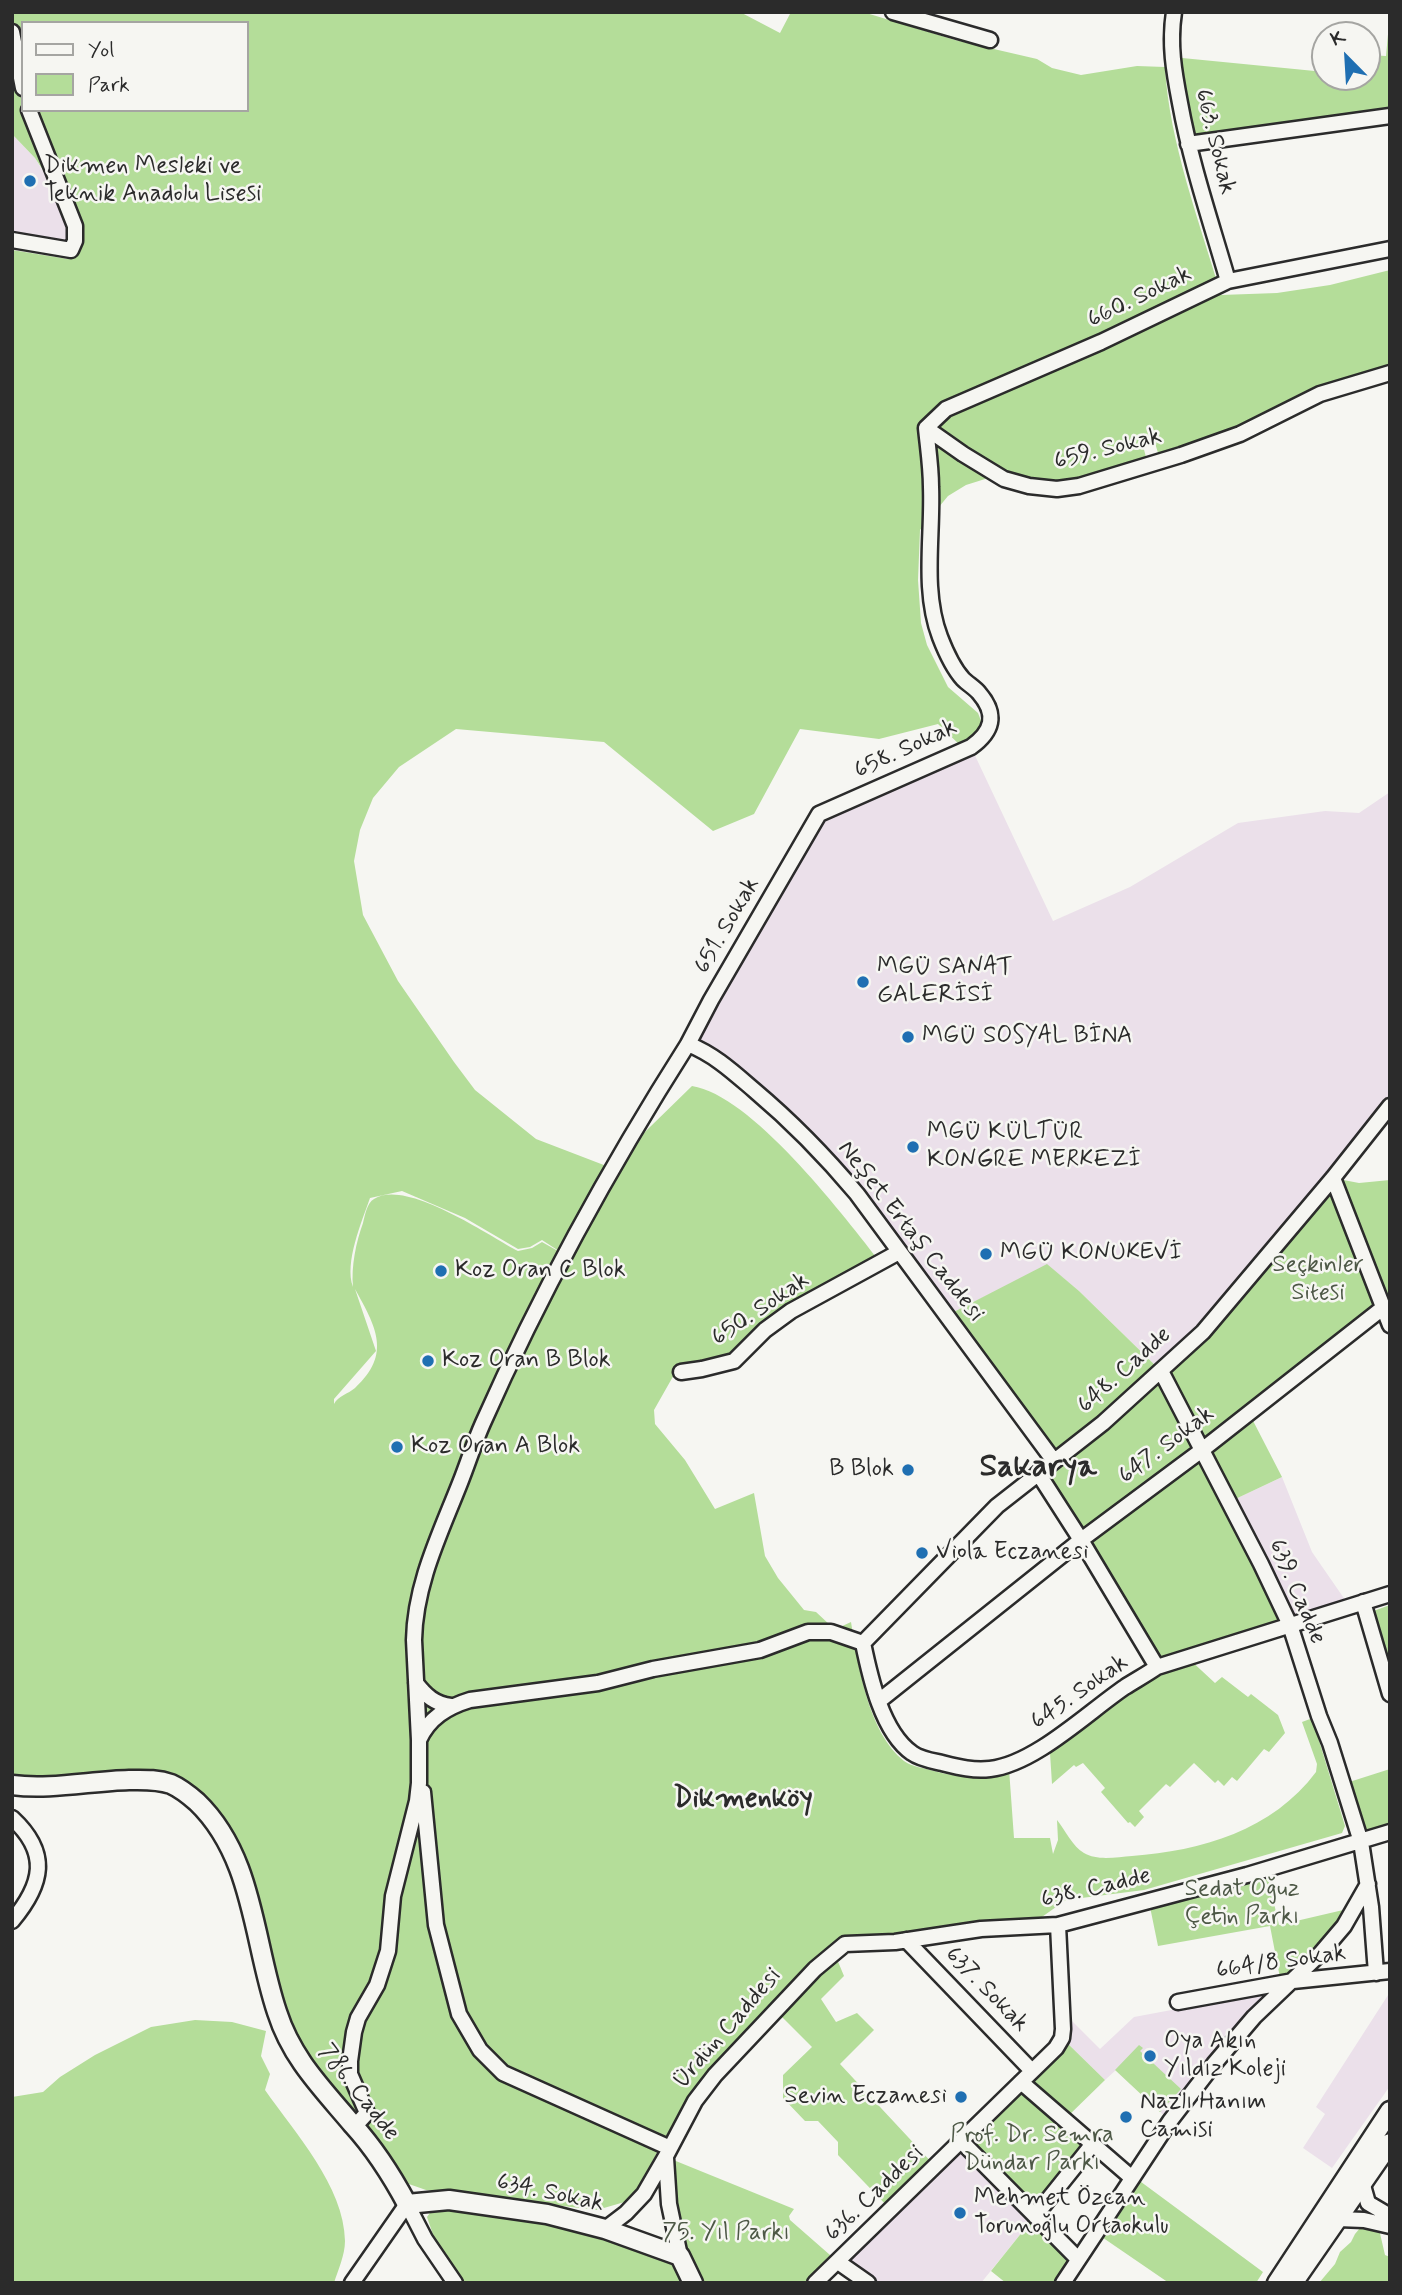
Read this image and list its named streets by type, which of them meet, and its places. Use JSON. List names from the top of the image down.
{
  "streets": {
    "main road": ["786. Cadde", "634. Sokak"],
    "street": [
      "663. Sokak",
      "660. Sokak",
      "659. Sokak",
      "658. Sokak",
      "651. Sokak",
      "Neşet Ertaş Caddesi",
      "650. Sokak",
      "648. Cadde",
      "647. Sokak",
      "639. Cadde",
      "645. Sokak",
      "638. Cadde",
      "664/8 Sokak",
      "637. Sokak",
      "Ürdün Caddesi",
      "636. Caddesi"
    ]
  },
  "crossings": [
    ["663. Sokak", "660. Sokak"],
    ["660. Sokak", "659. Sokak"],
    ["660. Sokak", "658. Sokak"],
    ["659. Sokak", "658. Sokak"],
    ["658. Sokak", "651. Sokak"],
    ["651. Sokak", "Neşet Ertaş Caddesi"],
    ["Neşet Ertaş Caddesi", "650. Sokak"],
    ["Neşet Ertaş Caddesi", "648. Cadde"],
    ["648. Cadde", "639. Cadde"],
    ["648. Cadde", "645. Sokak"],
    ["647. Sokak", "639. Cadde"],
    ["647. Sokak", "645. Sokak"],
    ["639. Cadde", "645. Sokak"],
    ["639. Cadde", "638. Cadde"],
    ["639. Cadde", "664/8 Sokak"],
    ["638. Cadde", "637. Sokak"],
    ["638. Cadde", "Ürdün Caddesi"],
    ["638. Cadde", "636. Caddesi"],
    ["637. Sokak", "636. Caddesi"],
    ["Ürdün Caddesi", "634. Sokak"],
    ["786. Cadde", "634. Sokak"]
  ],
  "districts": ["Sakarya", "Dikmenköy"],
  "parks": [
    "Seçkinler Sitesi",
    "Sedat Oğuz Çetin Parkı",
    "Prof. Dr. Semra Dündar Parkı",
    "75. Yıl Parkı"
  ],
  "places": [
    "Dikmen Mesleki ve Teknik Anadolu Lisesi",
    "MGÜ SANAT GALERİSİ",
    "MGÜ SOSYAL BİNA",
    "MGÜ KÜLTÜR KONGRE MERKEZİ",
    "MGÜ KONUKEVİ",
    "Koz Oran C Blok",
    "Koz Oran B Blok",
    "Koz Oran A Blok",
    "B Blok",
    "Viola Eczanesi",
    "Oya Akın Yıldız Koleji",
    "Sevin Eczanesi",
    "Nazlı Hanım Camisi",
    "Mehmet Özcan Torunoğlu Ortaokulu"
  ],
  "legend": ["Yol", "Park"],
  "north": "top left"
}
